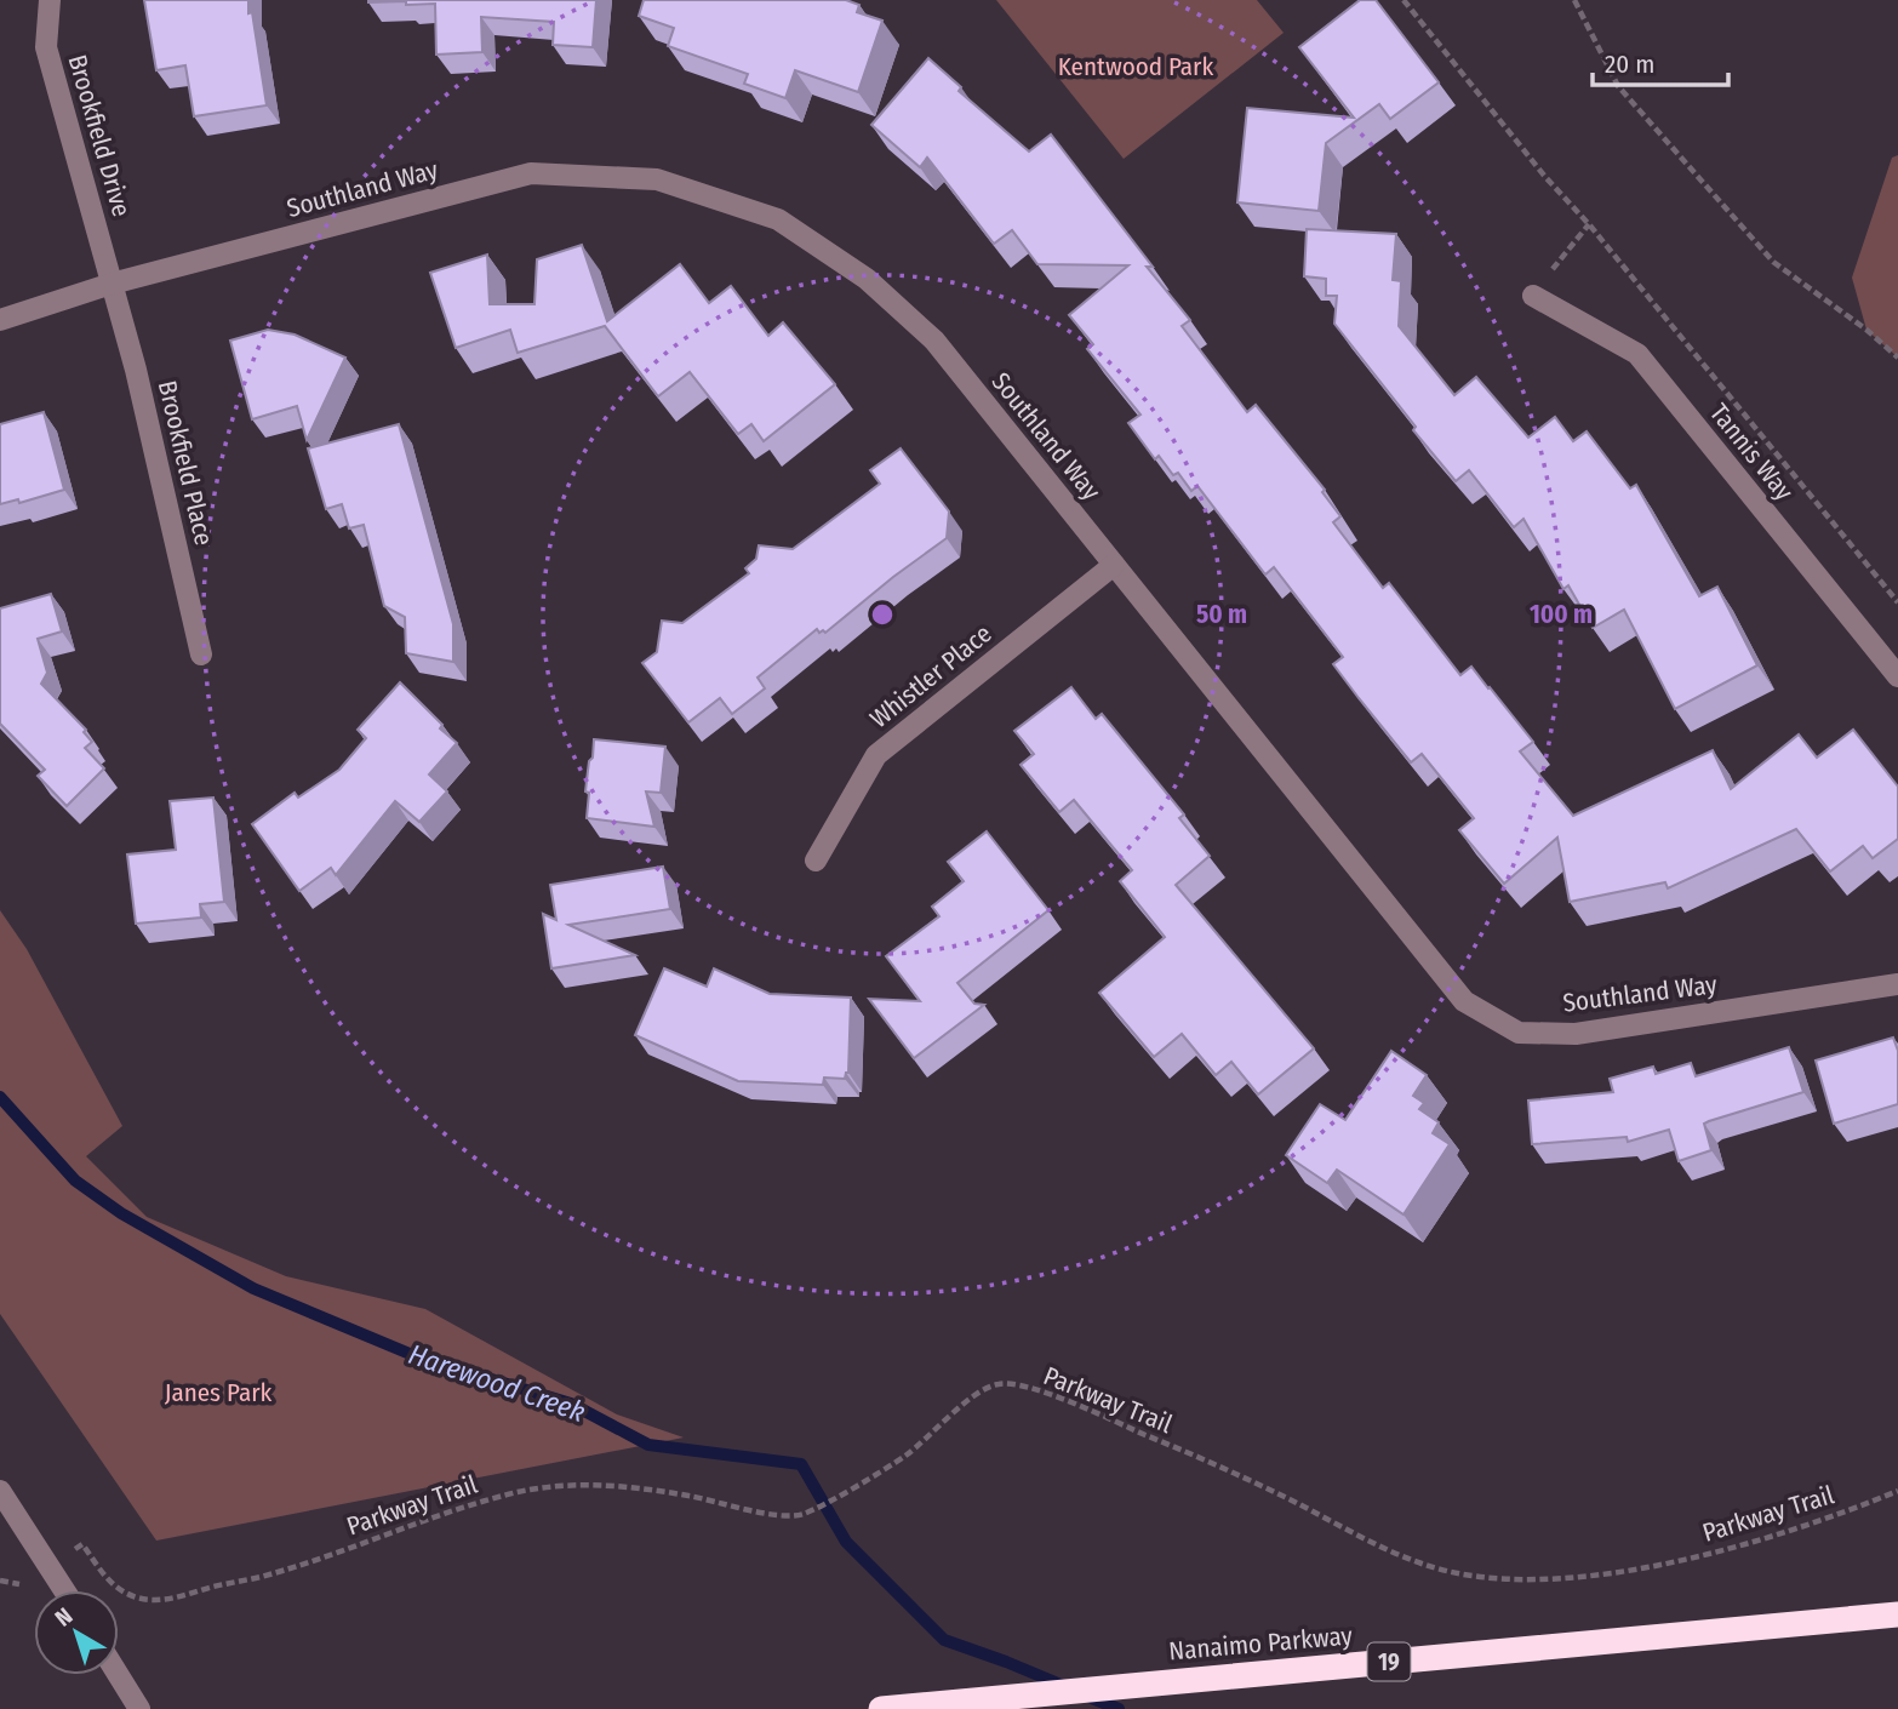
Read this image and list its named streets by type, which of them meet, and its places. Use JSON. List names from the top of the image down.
{
  "streets": {
    "highway": ["Nanaimo Parkway", "19"],
    "street": [
      "Brookfield Drive",
      "Southland Way",
      "Tannis Way",
      "Brookfield Place",
      "Whistler Place"
    ],
    "path": ["Parkway Trail"]
  },
  "crossings": [
    ["Brookfield Drive", "Southland Way"],
    ["Brookfield Drive", "Brookfield Place"],
    ["Southland Way", "Brookfield Place"],
    ["Southland Way", "Whistler Place"]
  ],
  "water": ["Harewood Creek"],
  "parks": ["Kentwood Park", "Janes Park"],
  "scale_bar": "20 m",
  "north": "top left",
  "rings": ["50 m", "100 m"]
}
